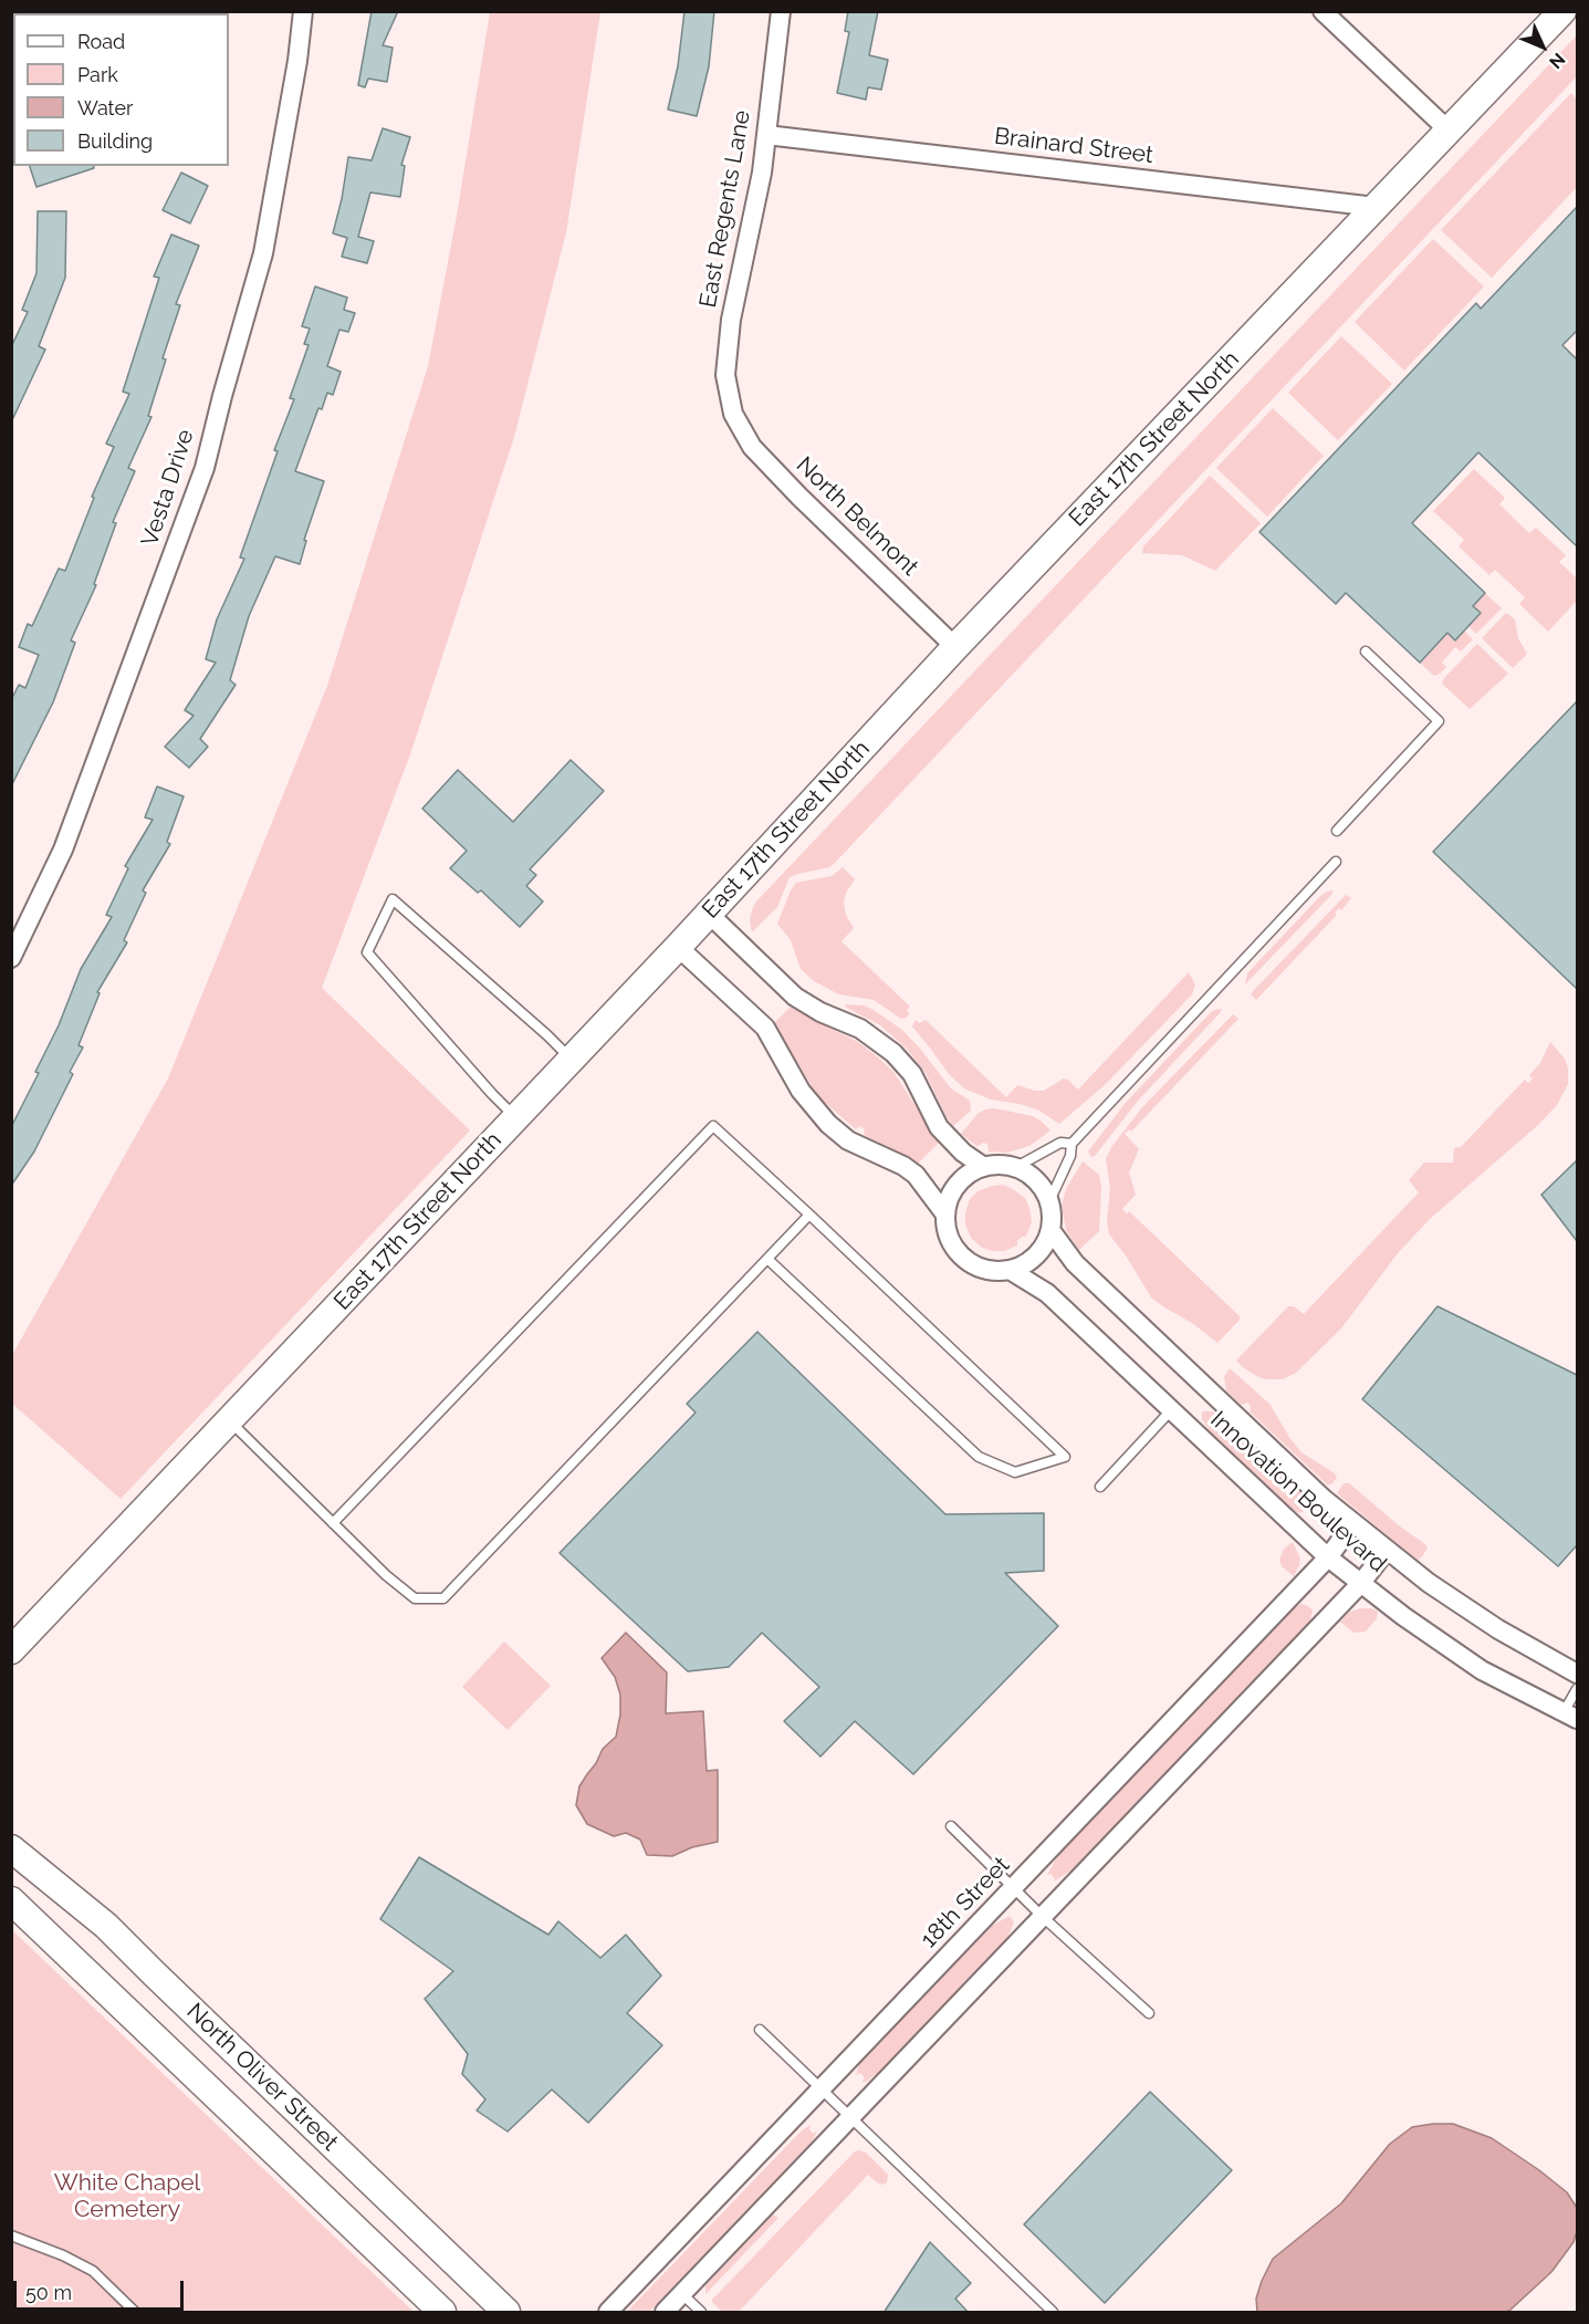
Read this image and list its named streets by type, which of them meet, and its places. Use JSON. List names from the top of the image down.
{
  "streets": {
    "street": [
      "Brainard Street",
      "East Regents Lane",
      "East 17th Street North",
      "Vesta Drive",
      "North Belmont",
      "Innovation Boulevard",
      "18th Street",
      "North Oliver Street"
    ]
  },
  "crossings": [
    ["Brainard Street", "East Regents Lane"],
    ["Brainard Street", "East 17th Street North"],
    ["East Regents Lane", "North Belmont"],
    ["East 17th Street North", "North Belmont"],
    ["East 17th Street North", "Innovation Boulevard"],
    ["Innovation Boulevard", "18th Street"]
  ],
  "parks": ["White Chapel Cemetery"],
  "legend": [
    "Road",
    "Park",
    "Water",
    "Building"
  ],
  "scale_bar": "50 m",
  "north": "bottom right"
}
